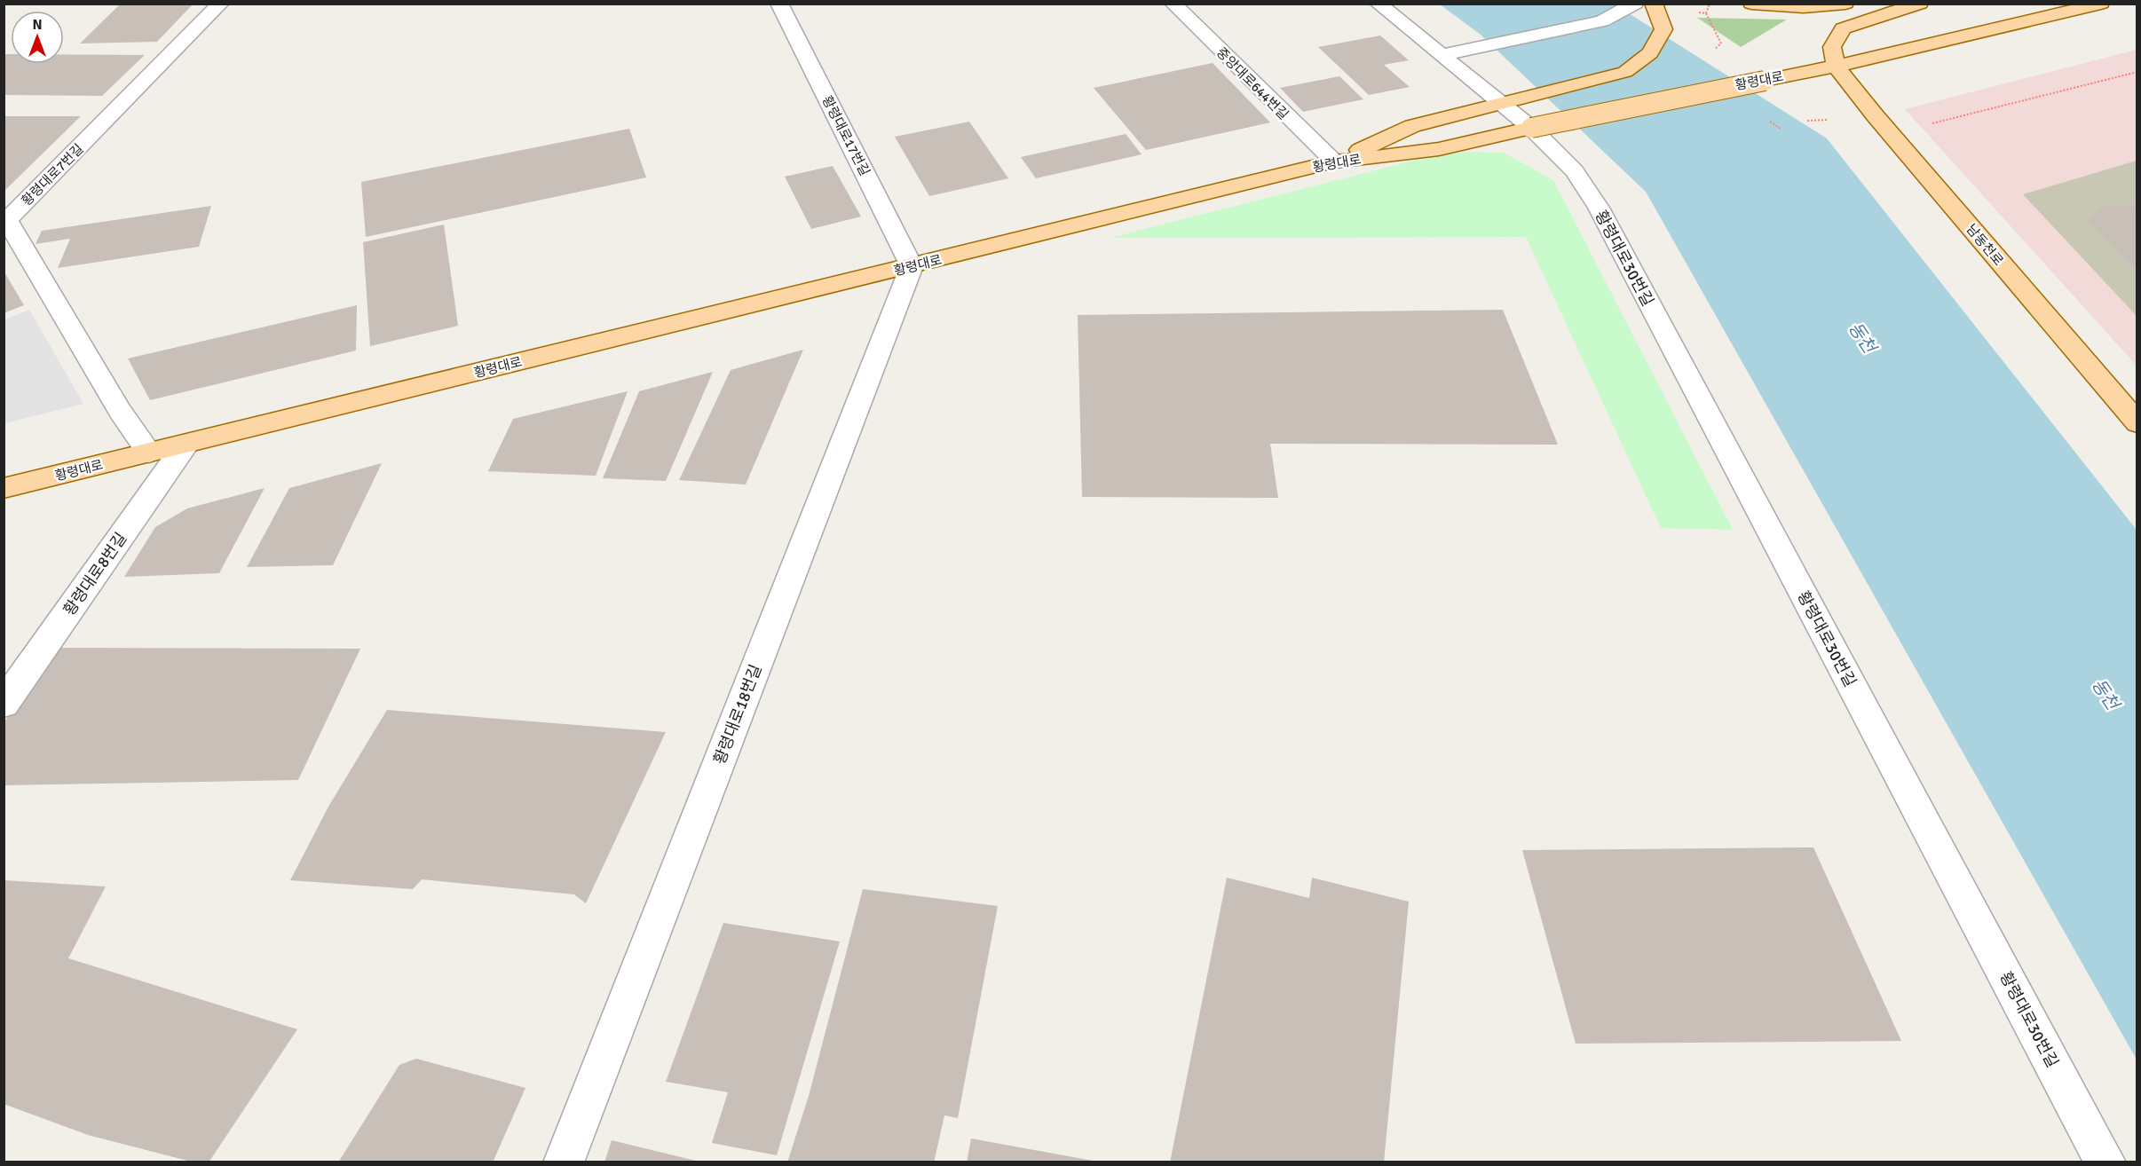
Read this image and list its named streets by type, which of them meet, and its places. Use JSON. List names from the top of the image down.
{
  "streets": {
    "main road": ["황령대로", "남동천로"],
    "street": [
      "중앙대로644번길",
      "황령대로17번길",
      "황령대로7번길",
      "황령대로30번길",
      "황령대로8번길",
      "황령대로18번길"
    ]
  },
  "crossings": [
    ["황령대로", "중앙대로644번길"],
    ["황령대로", "황령대로17번길"],
    ["황령대로", "황령대로7번길"],
    ["황령대로", "남동천로"],
    ["황령대로", "황령대로30번길"],
    ["황령대로", "황령대로8번길"],
    ["황령대로", "황령대로18번길"],
    ["황령대로17번길", "황령대로18번길"]
  ],
  "water": ["동천"],
  "north": "top"
}
